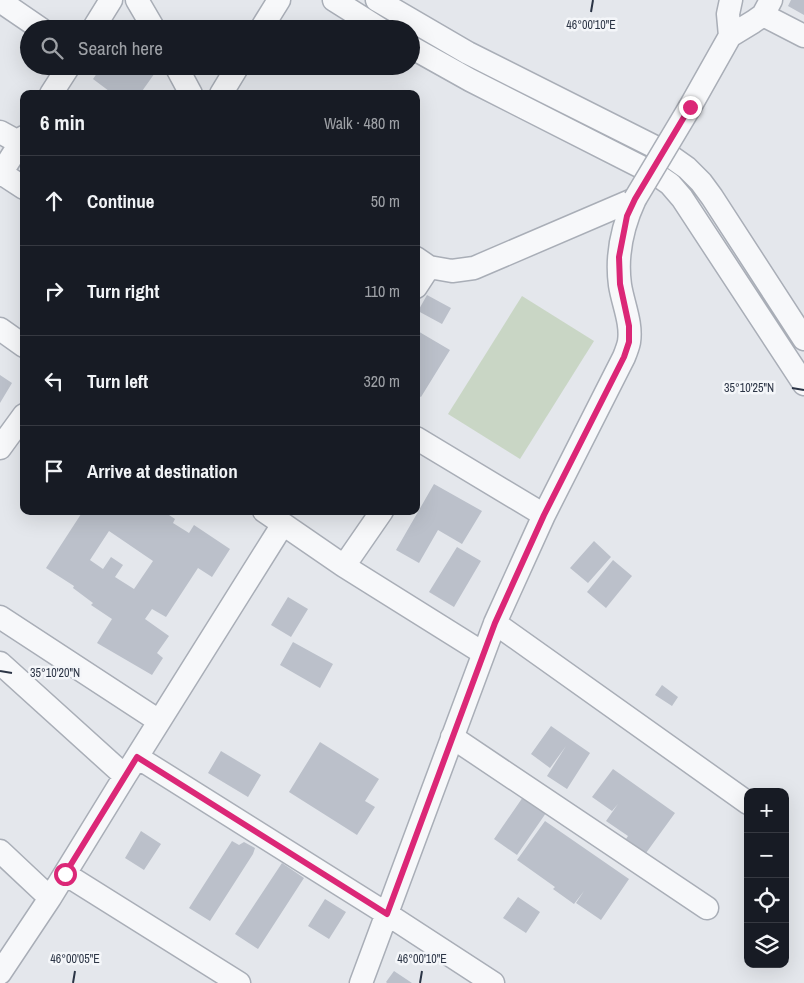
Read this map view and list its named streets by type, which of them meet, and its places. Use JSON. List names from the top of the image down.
{
  "page": {
    "search": "Search here",
    "heading": ["6 min", "Walk · 480 m"],
    "list": [
      ["Continue", "50 m"],
      ["Turn right", "110 m"],
      ["Turn left", "320 m"],
      "Arrive at destination"
    ],
    "map_buttons": ["+", "−"]
  },
  "coordinates": [
    "46°00'10\"E",
    "35°10'25\"N",
    "35°10'20\"N",
    "46°00'05\"E"
  ]
}
